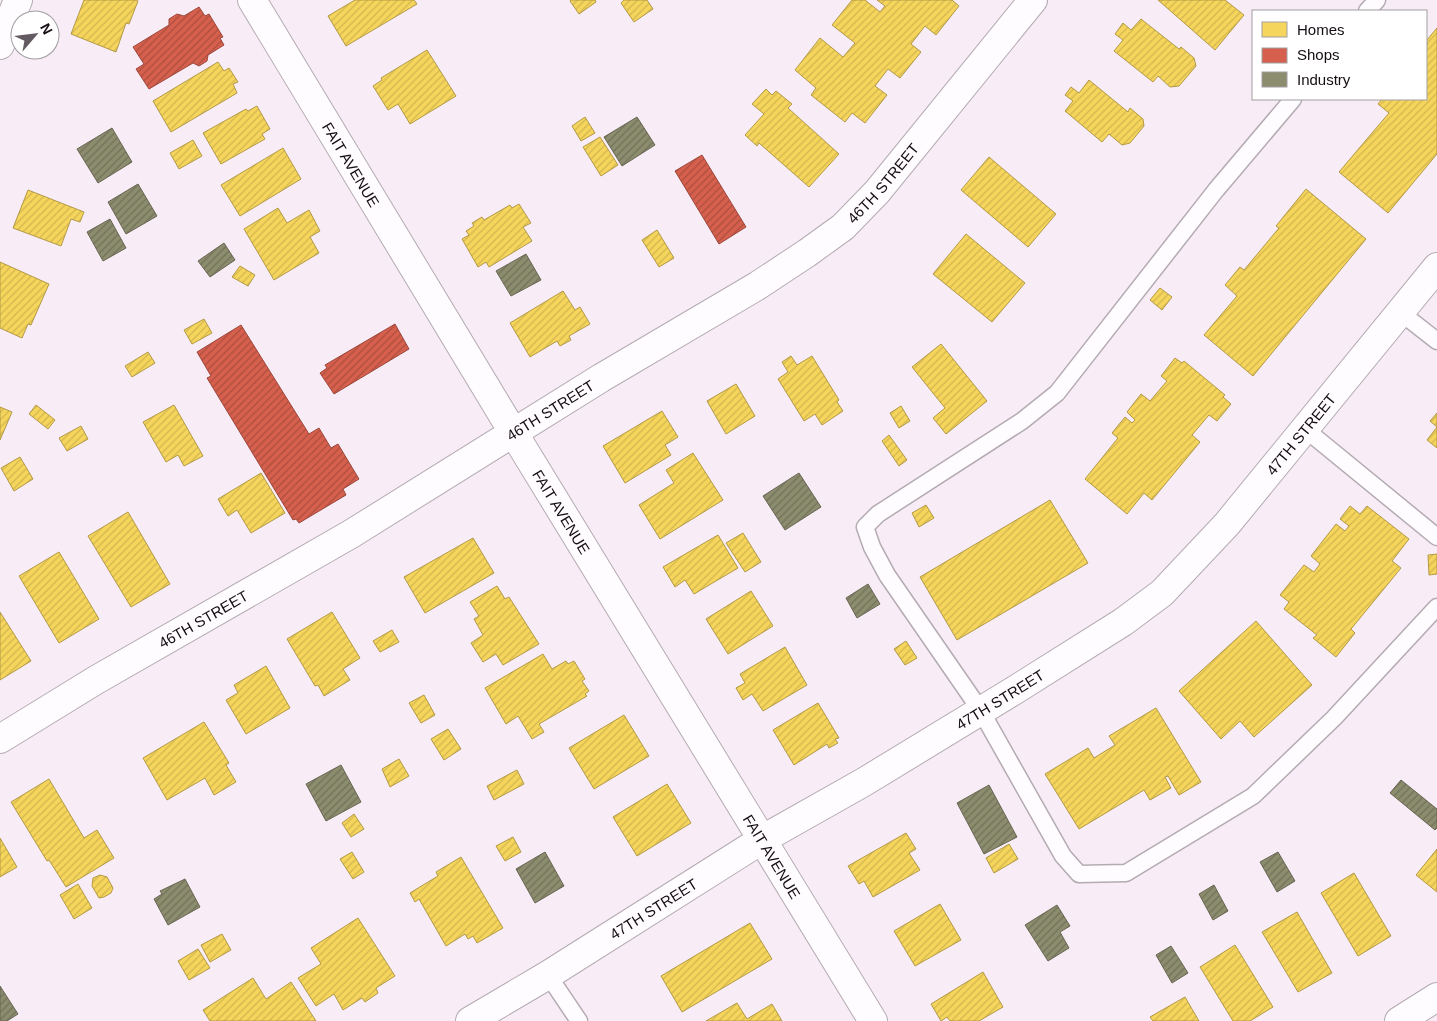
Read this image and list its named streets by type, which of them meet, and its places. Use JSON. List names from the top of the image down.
{
  "streets": {
    "street": ["FAIT AVENUE", "46TH STREET", "47TH STREET"]
  },
  "crossings": [
    ["FAIT AVENUE", "46TH STREET"],
    ["FAIT AVENUE", "47TH STREET"]
  ],
  "legend": ["Homes", "Shops", "Industry"],
  "north": "top right"
}
